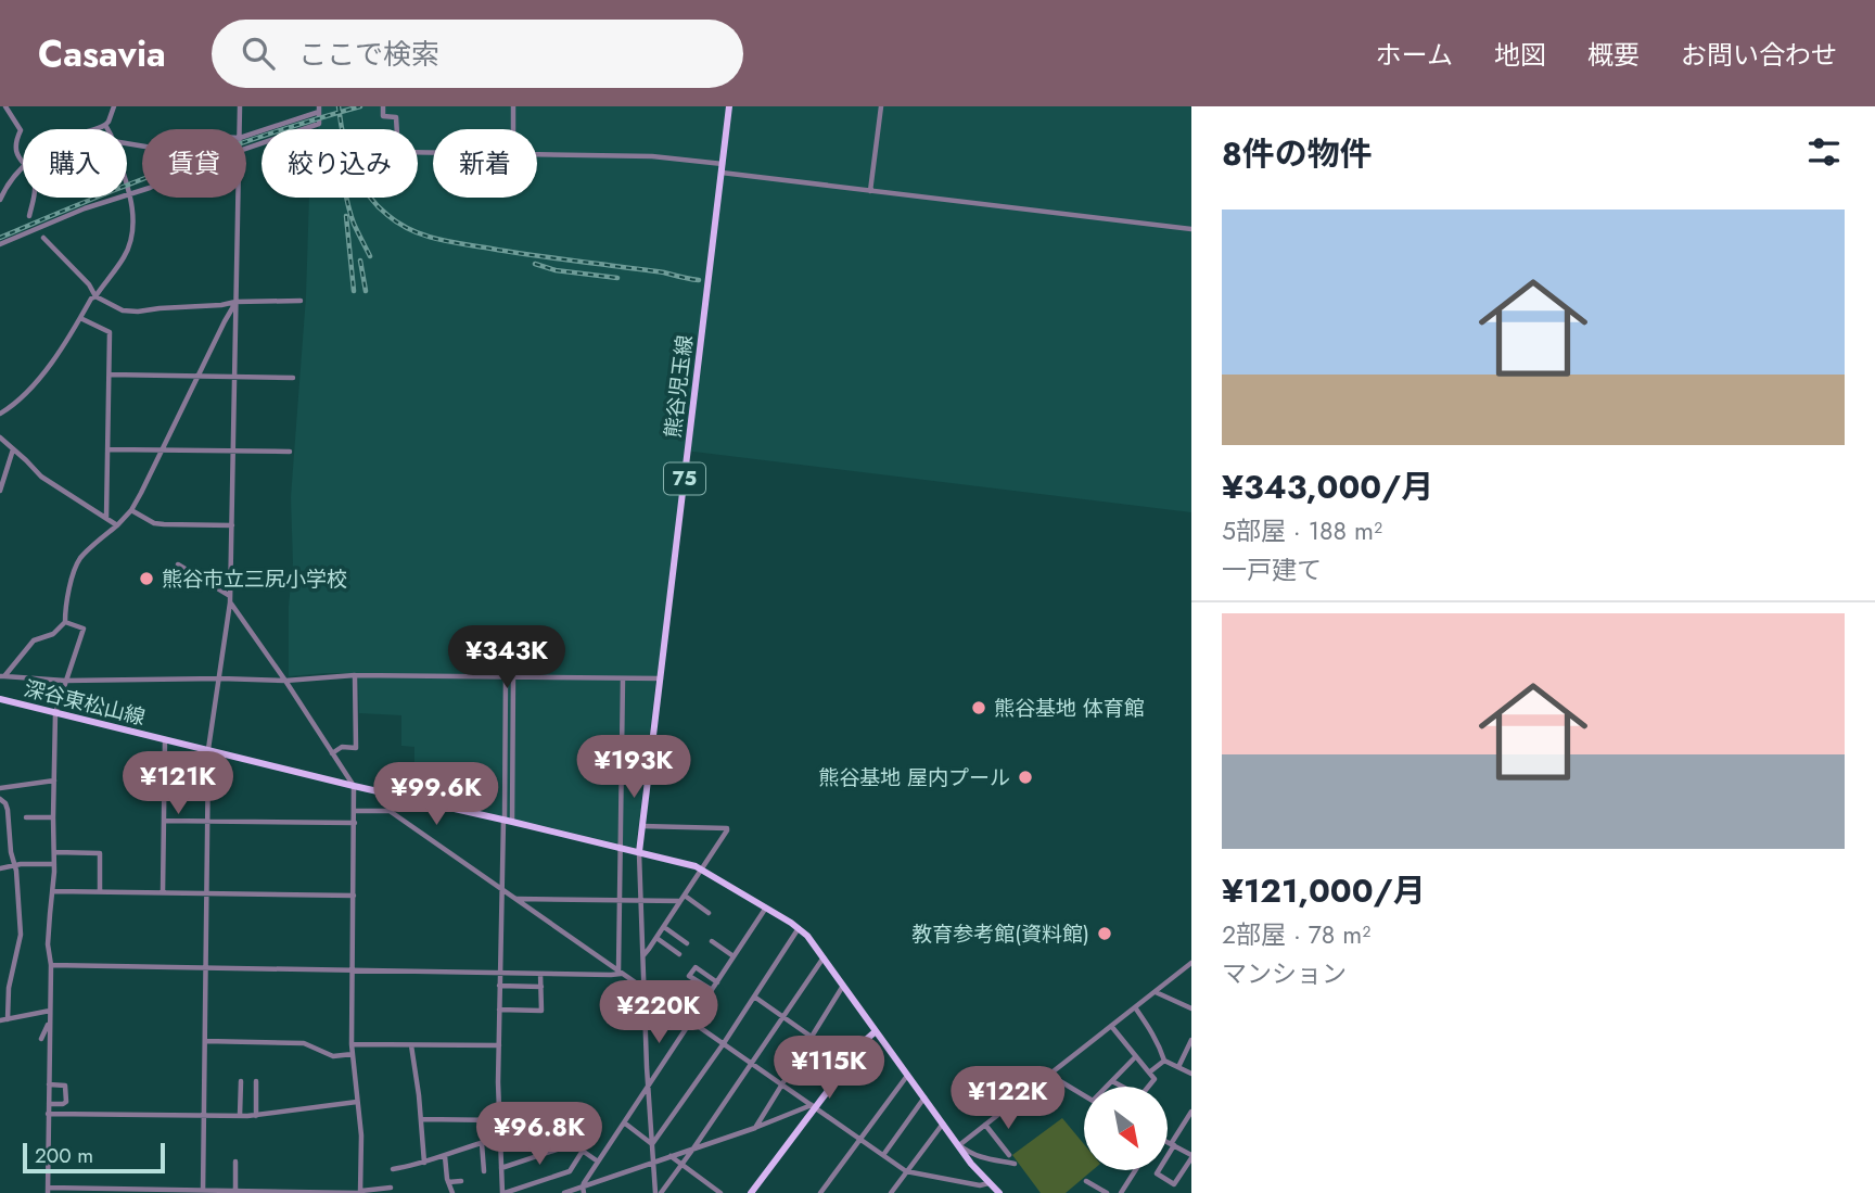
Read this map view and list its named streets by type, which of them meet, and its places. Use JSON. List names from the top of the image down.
{
  "streets": {
    "main road": ["熊谷児玉線", "75", "深谷東松山線"]
  },
  "crossings": [
    ["熊谷児玉線", "深谷東松山線"]
  ],
  "places": [
    "熊谷市立三尻小学校",
    "熊谷基地 体育館",
    "熊谷基地 屋内プール",
    "教育参考館(資料館)"
  ],
  "scale_bar": "200 m",
  "north": "bottom right",
  "page": {
    "header": "Casavia",
    "search": "ここで検索",
    "nav": [
      "ホーム",
      "地図",
      "概要",
      "お問い合わせ"
    ],
    "heading": "8件の物件",
    "chip": [
      "購入",
      "賃貸",
      "絞り込み",
      "新着"
    ],
    "list": [
      {
        "name": "¥343,000/月",
        "note": "5部屋 · 188 m² · 一戸建て"
      },
      {
        "name": "¥121,000/月",
        "note": "2部屋 · 78 m² · マンション"
      }
    ],
    "price": [
      "¥343K",
      "¥193K",
      "¥121K",
      "¥99.6K",
      "¥220K",
      "¥115K",
      "¥122K",
      "¥96.8K"
    ],
    "scale": "200 m"
  }
}
